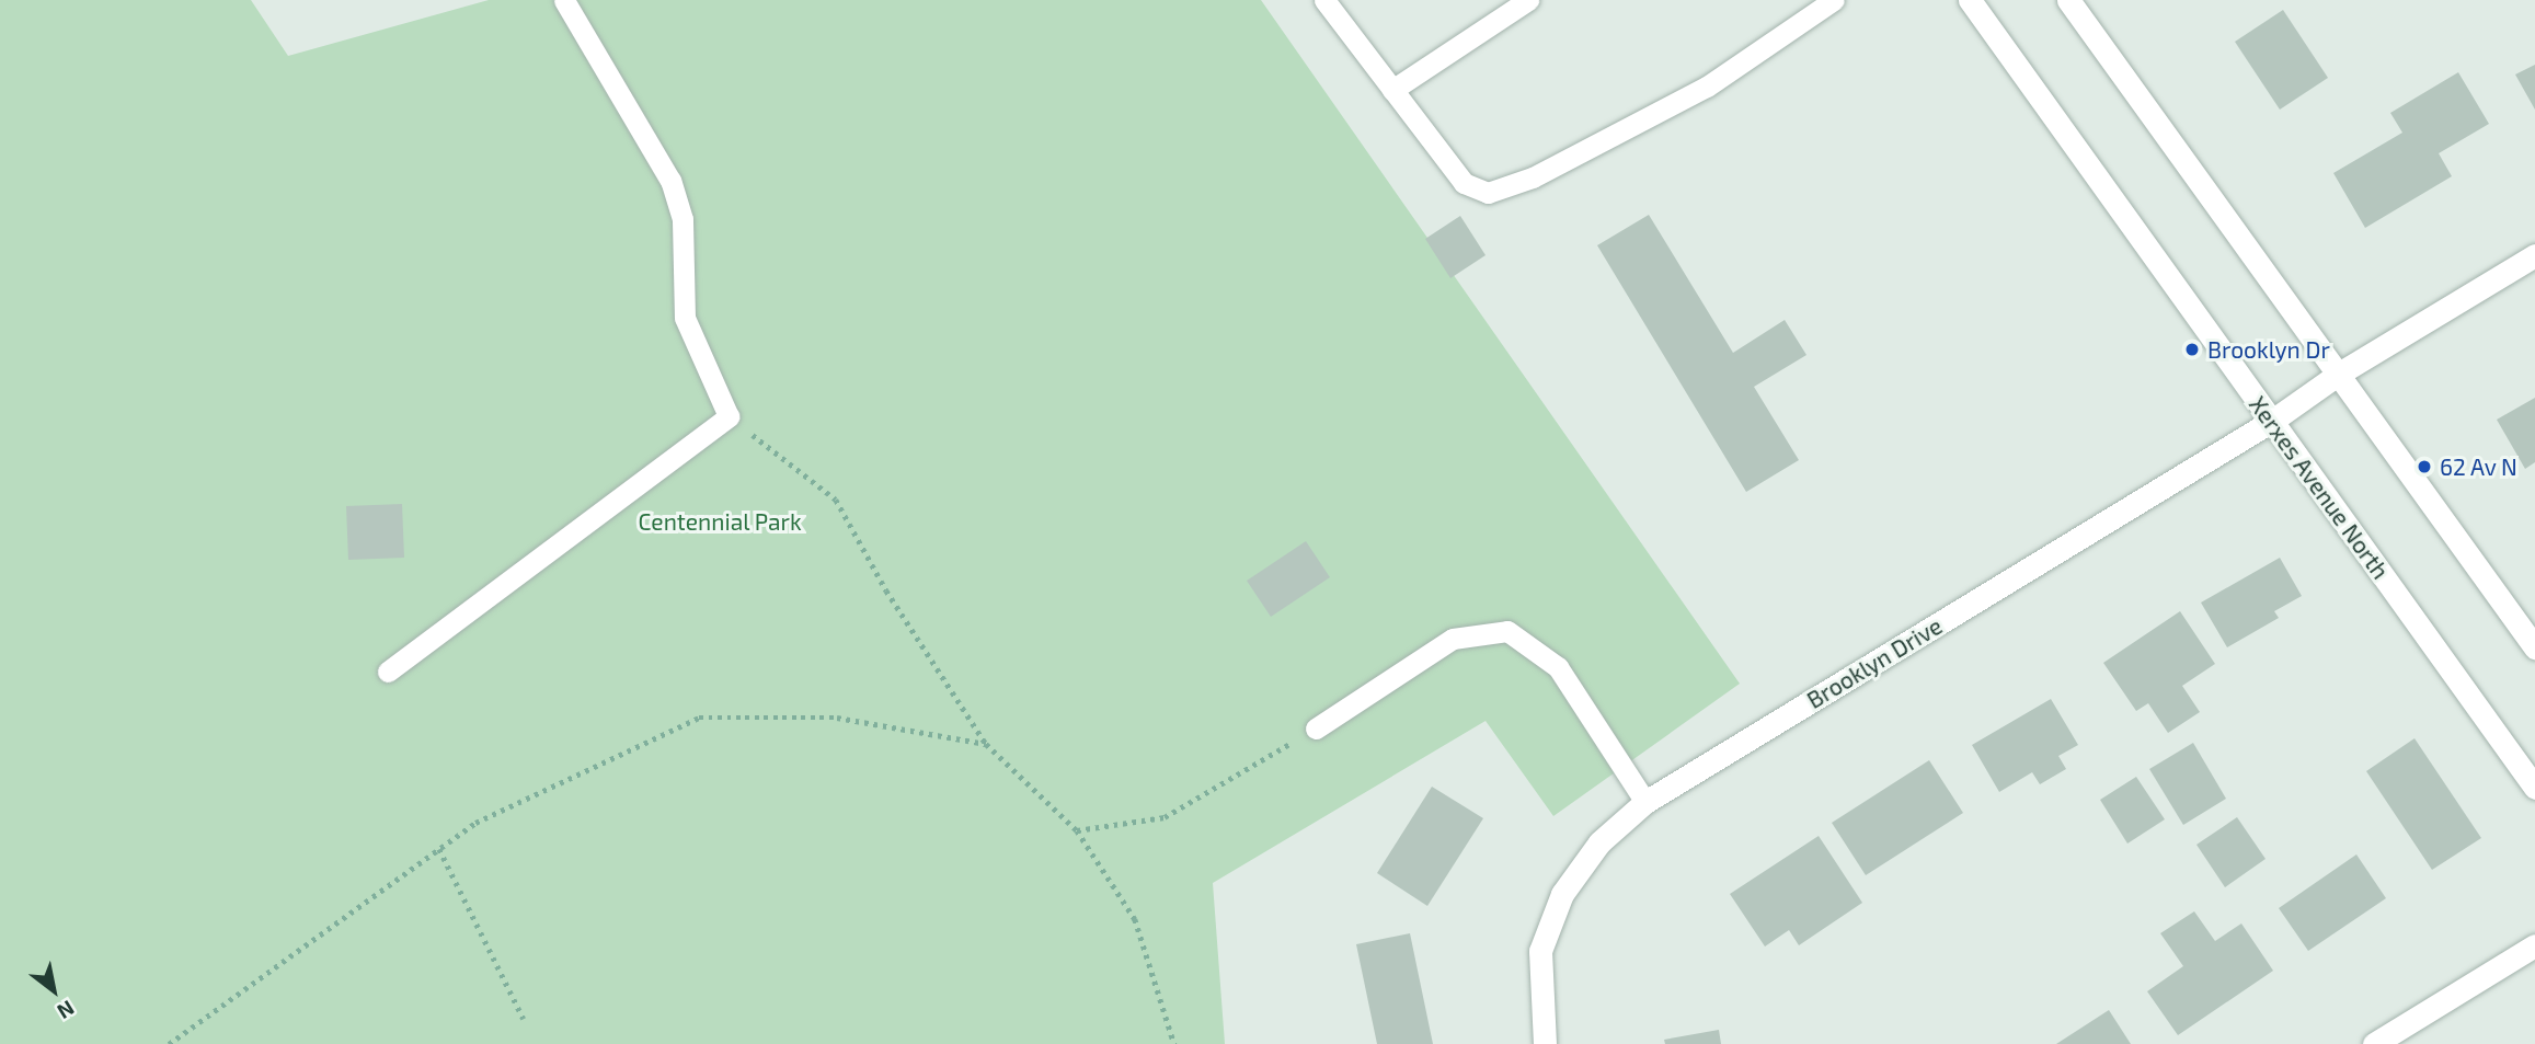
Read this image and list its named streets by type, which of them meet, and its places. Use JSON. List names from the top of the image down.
{
  "streets": {
    "street": ["Xerxes Avenue North", "Brooklyn Drive"]
  },
  "crossings": [
    ["Xerxes Avenue North", "Brooklyn Drive"]
  ],
  "parks": ["Centennial Park"],
  "places": ["Brooklyn Dr", "62 Av N"],
  "north": "bottom right"
}
